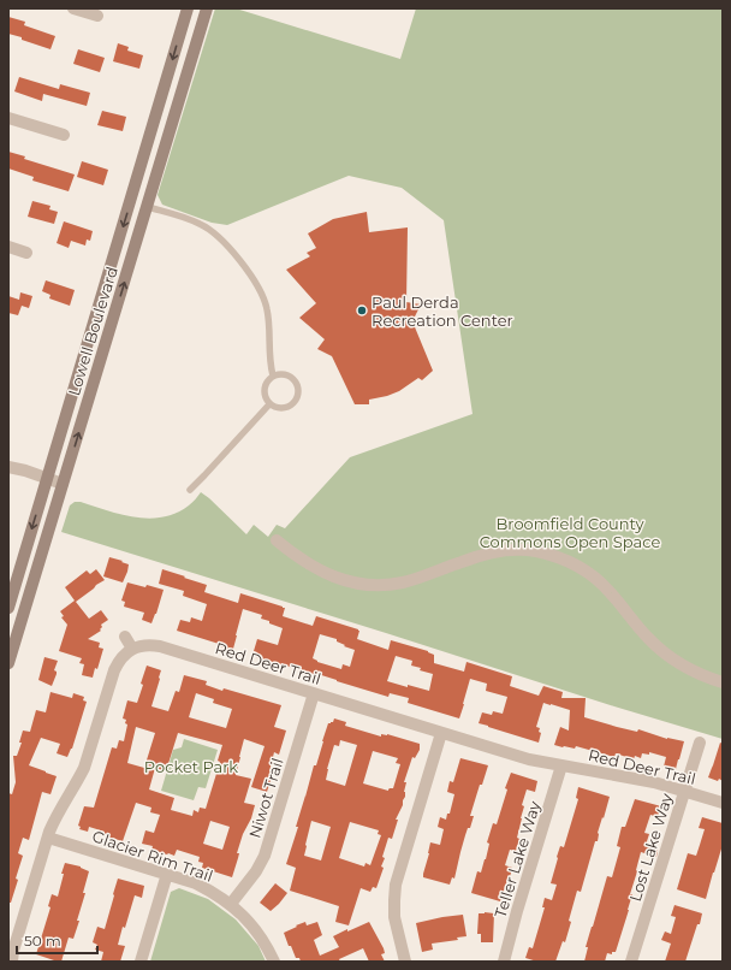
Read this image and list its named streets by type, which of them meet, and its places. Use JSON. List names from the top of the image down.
{
  "streets": {
    "main road": ["Lowell Boulevard"],
    "street": [
      "Red Deer Trail",
      "Niwot Trail",
      "Lost Lake Way",
      "Glacier Rim Trail",
      "Teller Lake Way"
    ]
  },
  "crossings": [
    ["Red Deer Trail", "Niwot Trail"],
    ["Red Deer Trail", "Lost Lake Way"],
    ["Red Deer Trail", "Teller Lake Way"],
    ["Niwot Trail", "Glacier Rim Trail"]
  ],
  "parks": ["Broomfield County Commons Open Space", "Pocket Park"],
  "places": ["Paul Derda Recreation Center"],
  "scale_bar": "50 m"
}
